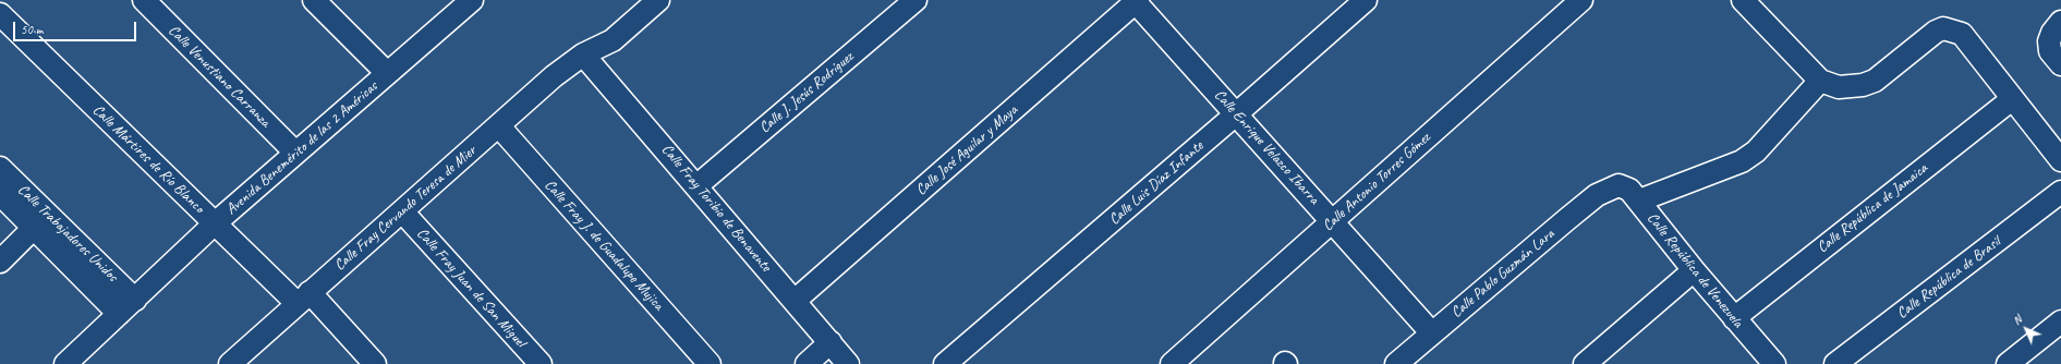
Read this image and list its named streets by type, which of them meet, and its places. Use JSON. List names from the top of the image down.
{
  "streets": {
    "street": [
      "Calle Venustiano Carranza",
      "Calle J. Jesús Rodríguez",
      "Calle Enrique Velazco Ibarra",
      "Avenida Benemérito de las 2 Américas",
      "Calle José Aguilar y Maya",
      "Calle Mártires de Río Blanco",
      "Calle Antonio Torres Gómez",
      "Calle Luis Díaz Infante",
      "Calle Fray Cervando Teresa de Mier",
      "Calle Fray Toribio de Benavente",
      "Calle República de Jamaica",
      "Calle Trabajadores Unidos",
      "Calle Fray J. de Guadalupe Mujica",
      "Calle República de Venezuela",
      "Calle Pablo Guzmán Lara",
      "Calle República de Brasil",
      "Calle Fray Juan de San Miguel"
    ]
  },
  "crossings": [
    ["Calle Venustiano Carranza", "Avenida Benemérito de las 2 Américas"],
    ["Calle J. Jesús Rodríguez", "Calle Fray Toribio de Benavente"],
    ["Calle Enrique Velazco Ibarra", "Calle José Aguilar y Maya"],
    ["Calle Enrique Velazco Ibarra", "Calle Antonio Torres Gómez"],
    ["Calle Enrique Velazco Ibarra", "Calle Luis Díaz Infante"],
    ["Calle Enrique Velazco Ibarra", "Calle Pablo Guzmán Lara"],
    ["Avenida Benemérito de las 2 Américas", "Calle Mártires de Río Blanco"],
    ["Avenida Benemérito de las 2 Américas", "Calle Trabajadores Unidos"],
    ["Calle José Aguilar y Maya", "Calle Fray Toribio de Benavente"],
    ["Calle Mártires de Río Blanco", "Calle Fray Cervando Teresa de Mier"],
    ["Calle Fray Cervando Teresa de Mier", "Calle Fray Toribio de Benavente"],
    ["Calle Fray Cervando Teresa de Mier", "Calle Fray J. de Guadalupe Mujica"],
    ["Calle Fray Cervando Teresa de Mier", "Calle Fray Juan de San Miguel"],
    ["Calle República de Jamaica", "Calle República de Venezuela"],
    ["Calle República de Venezuela", "Calle Pablo Guzmán Lara"]
  ],
  "scale_bar": "50 m",
  "north": "top left"
}
